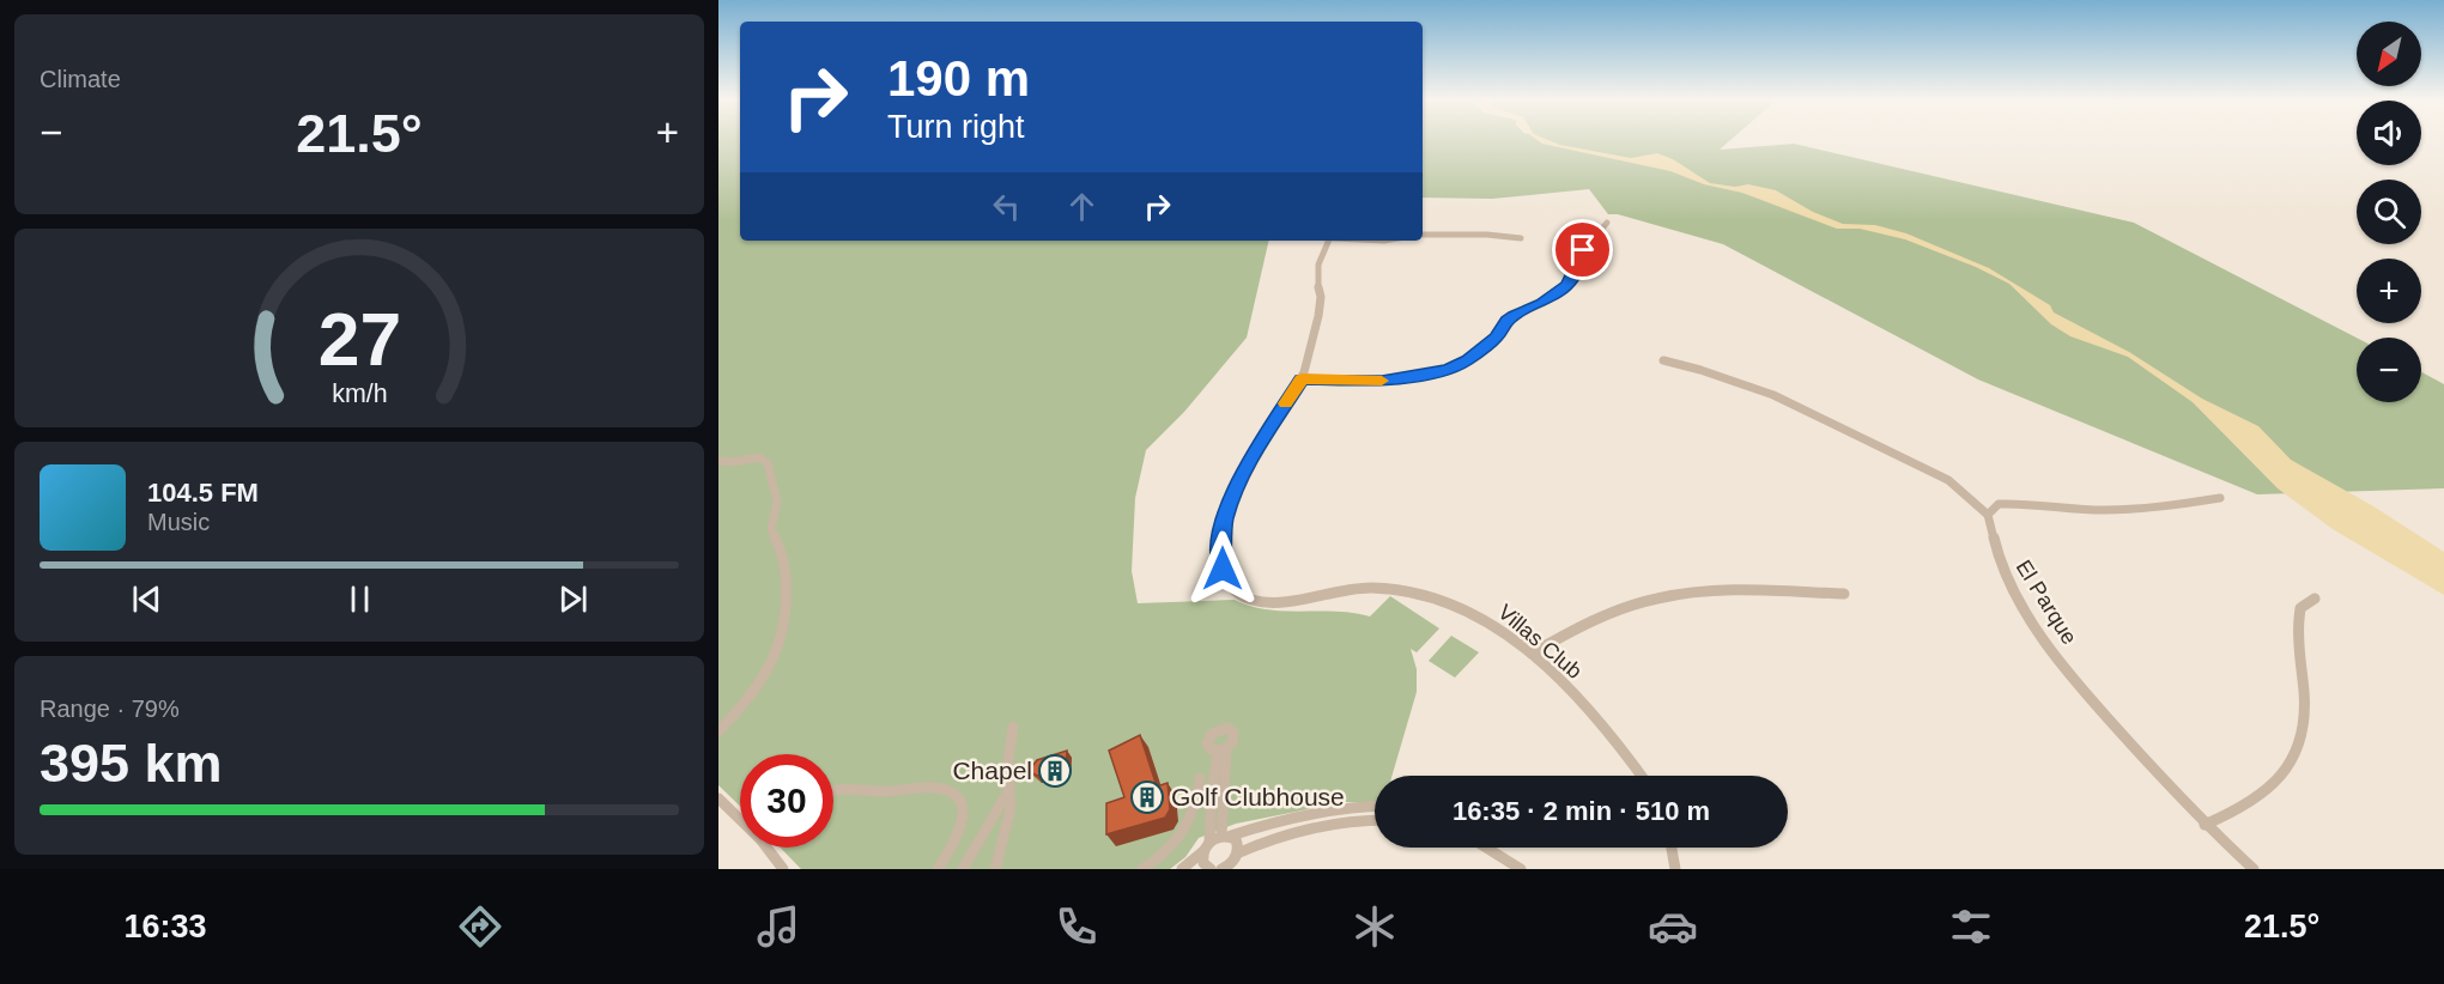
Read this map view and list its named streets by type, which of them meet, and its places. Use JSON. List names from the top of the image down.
{
  "streets": {
    "street": ["El Parque", "Villas Club"]
  },
  "places": {
    "building": ["Chapel", "Golf Clubhouse"]
  },
  "north": "bottom left",
  "page": {
    "tile": [
      "Climate",
      ["Range · 79%", "395 km"]
    ],
    "map_buttons": ["+", "−"],
    "turn": ["190 m", "Turn right"],
    "heat": ["−", "21.5°", "+"],
    "song": ["104.5 FM", "Music"],
    "limit": "30",
    "trip": "16:35 · 2 min · 510 m",
    "tabs": ["16:33", "21.5°"],
    "gauge": ["27", "km/h"]
  }
}
